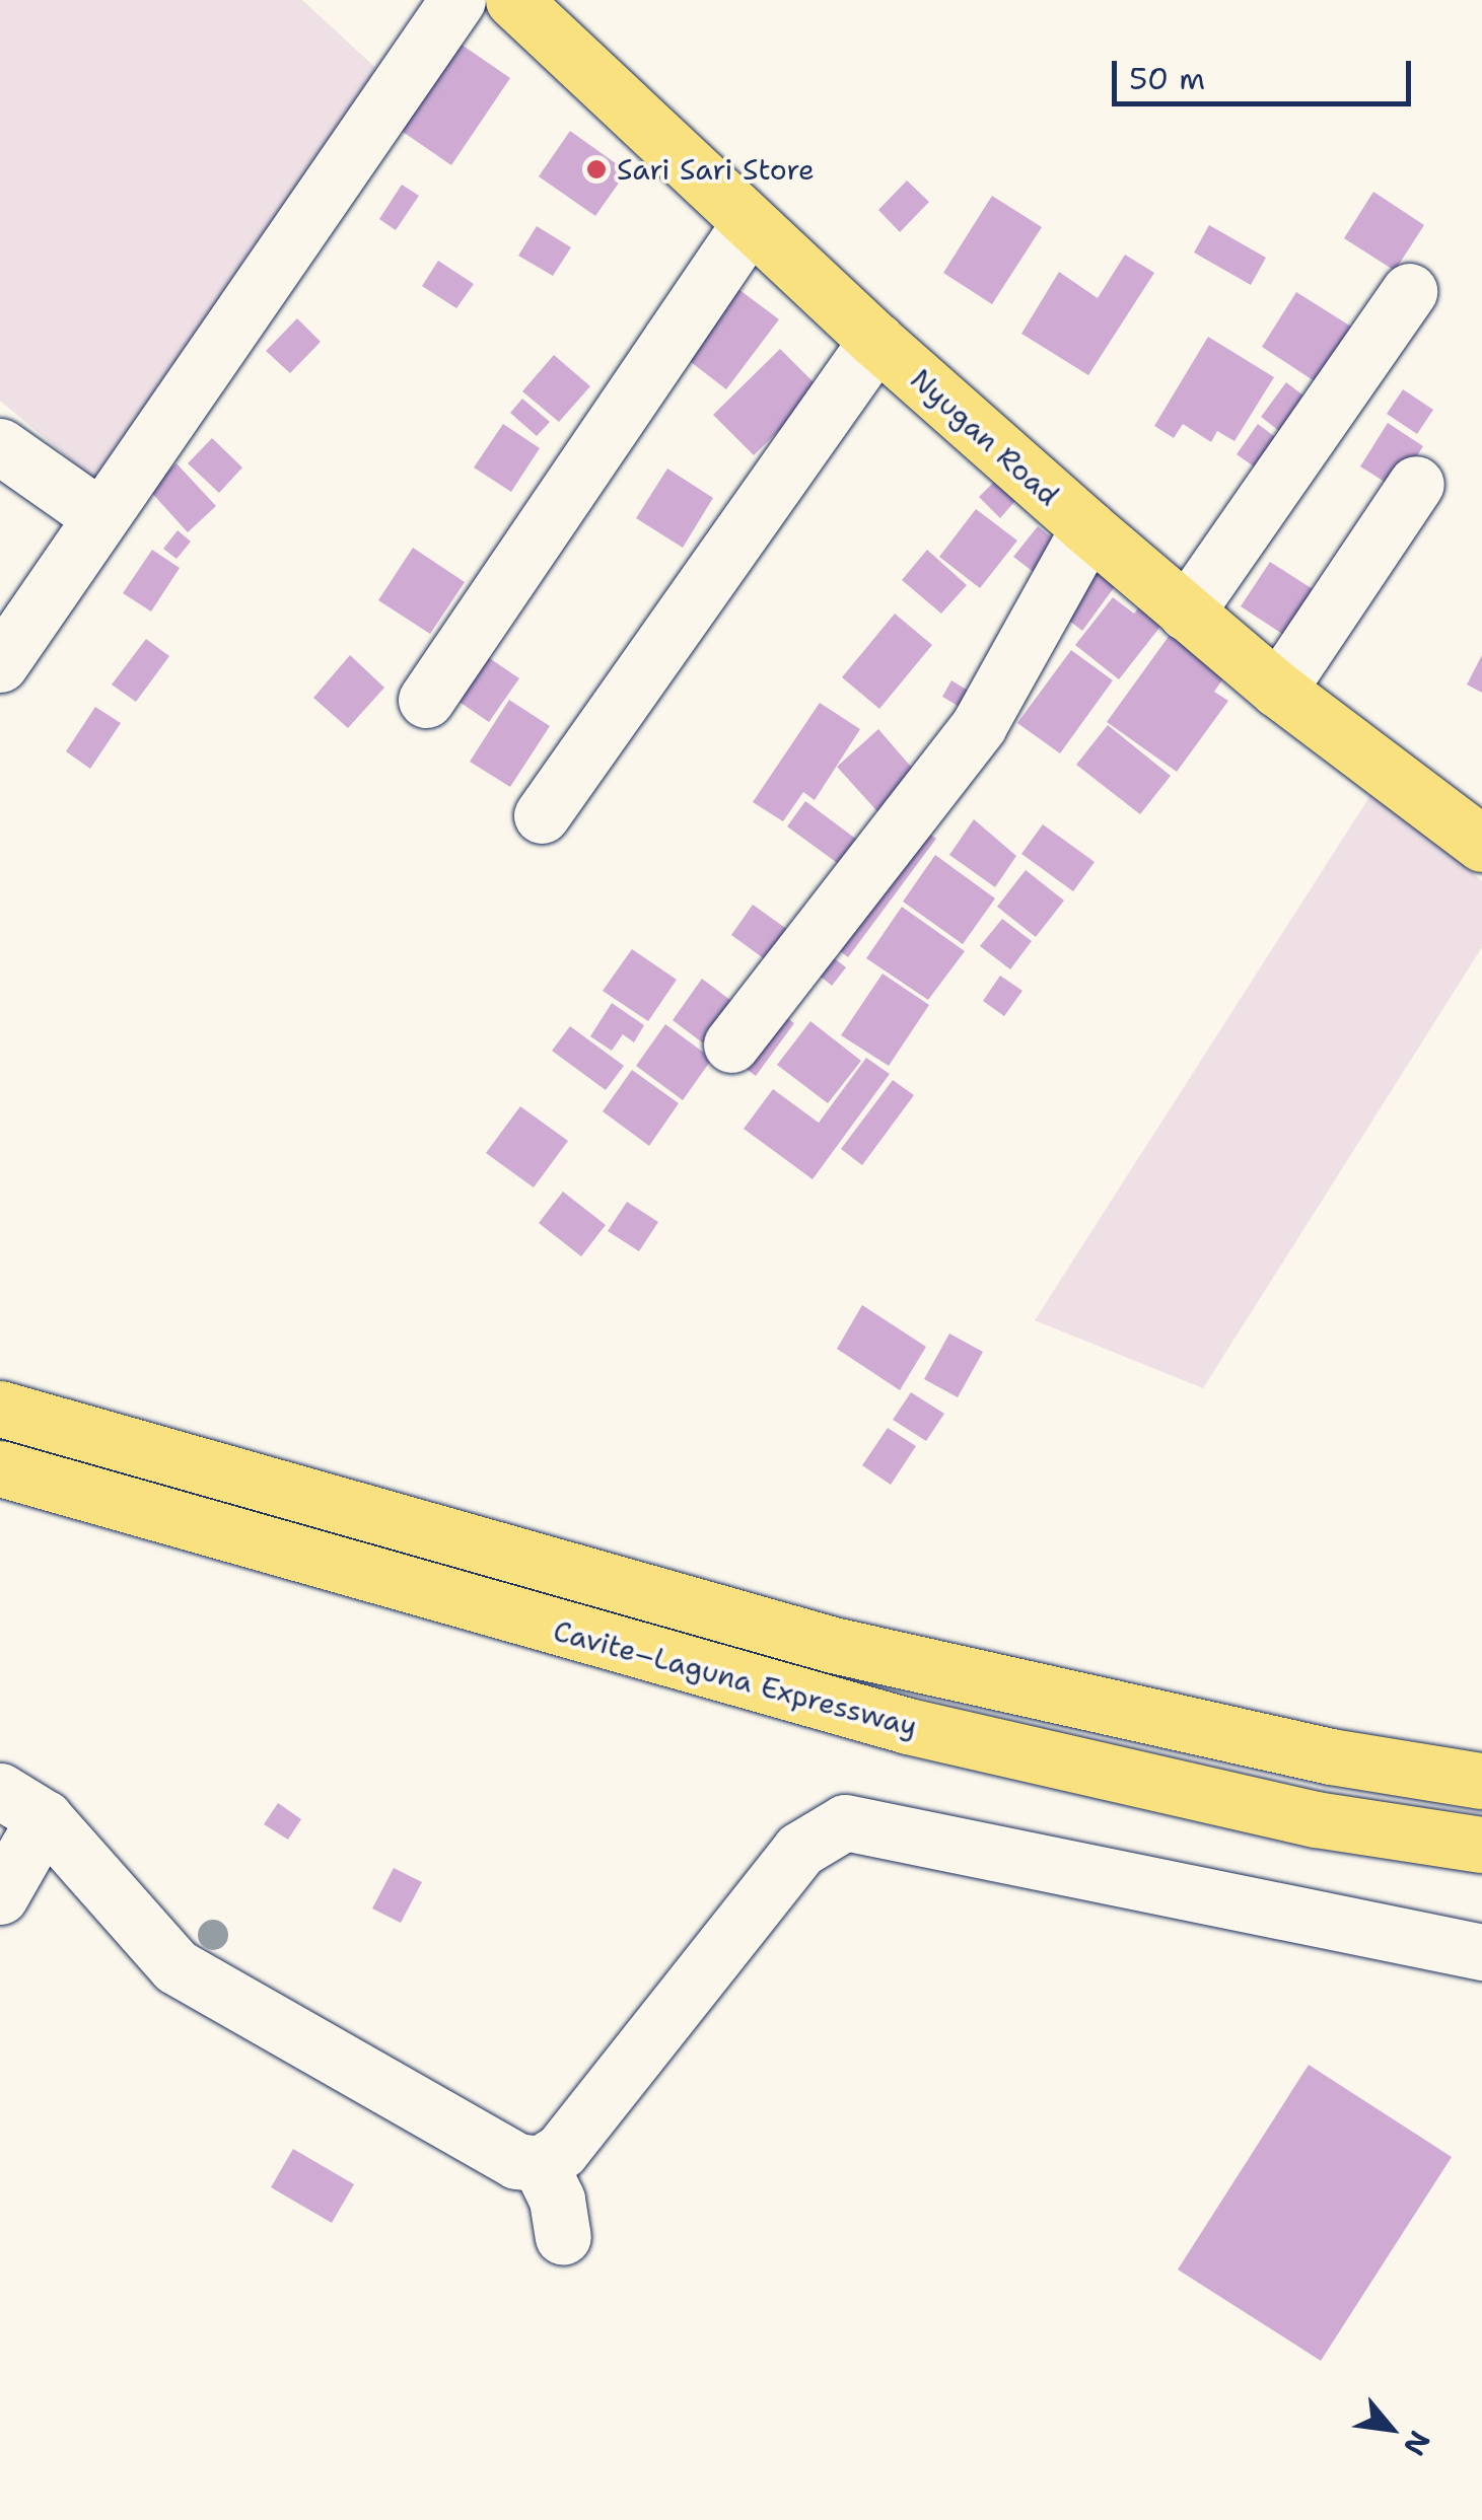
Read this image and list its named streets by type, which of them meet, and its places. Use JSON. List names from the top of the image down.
{
  "streets": {
    "main road": ["Nyugan Road", "Cavite–Laguna Expressway"]
  },
  "places": ["Sari Sari Store"],
  "scale_bar": "50 m",
  "north": "bottom right"
}
